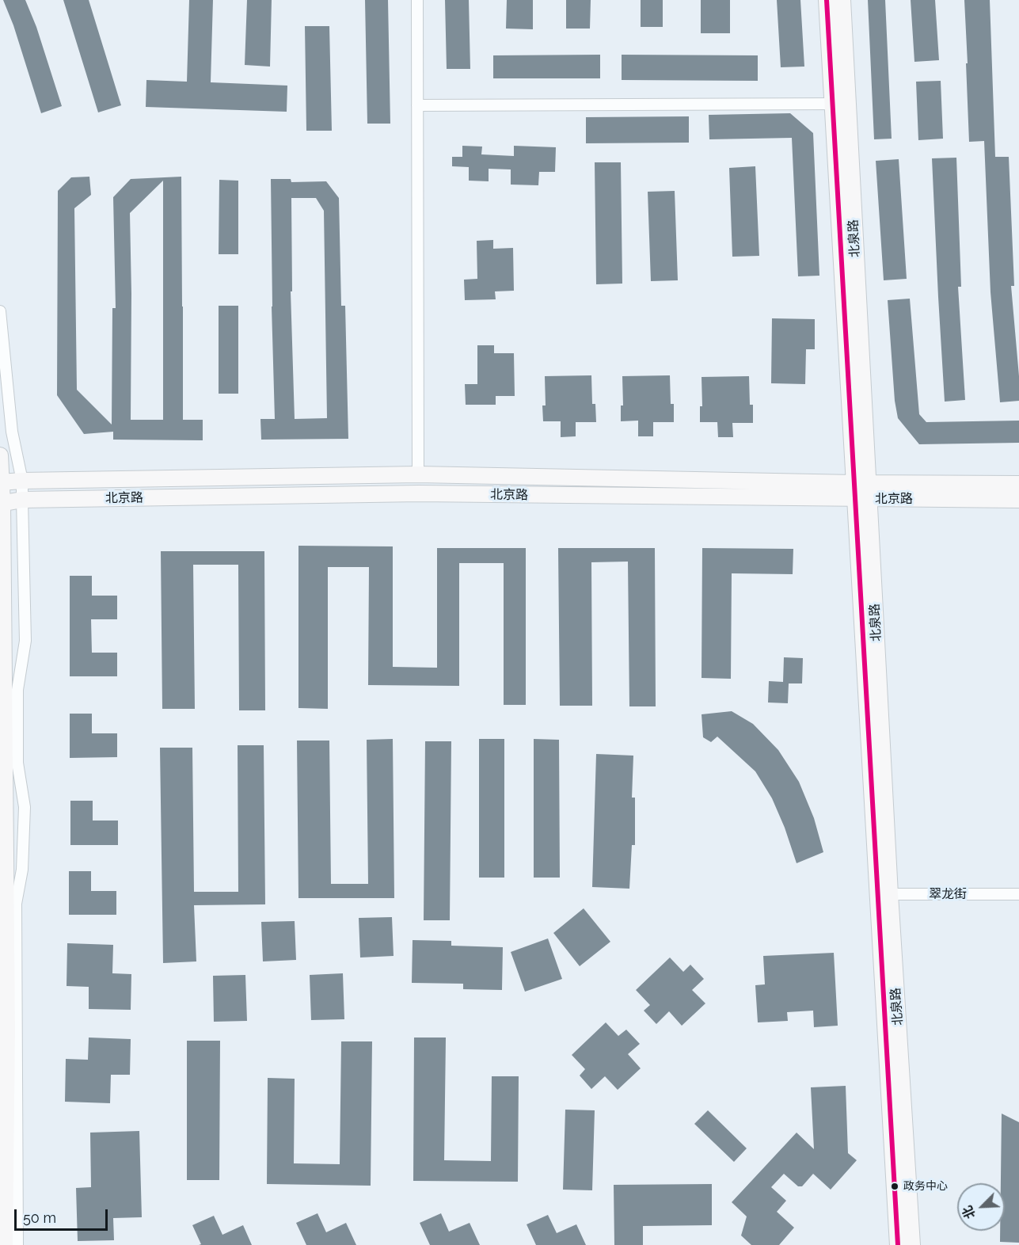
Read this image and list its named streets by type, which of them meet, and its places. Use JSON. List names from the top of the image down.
{
  "streets": {
    "main road": ["北泉路", "北京路"],
    "street": ["翠龙街"]
  },
  "crossings": [
    ["北泉路", "北京路"],
    ["北泉路", "翠龙街"]
  ],
  "places": ["政务中心"],
  "scale_bar": "50 m",
  "north": "bottom left"
}
